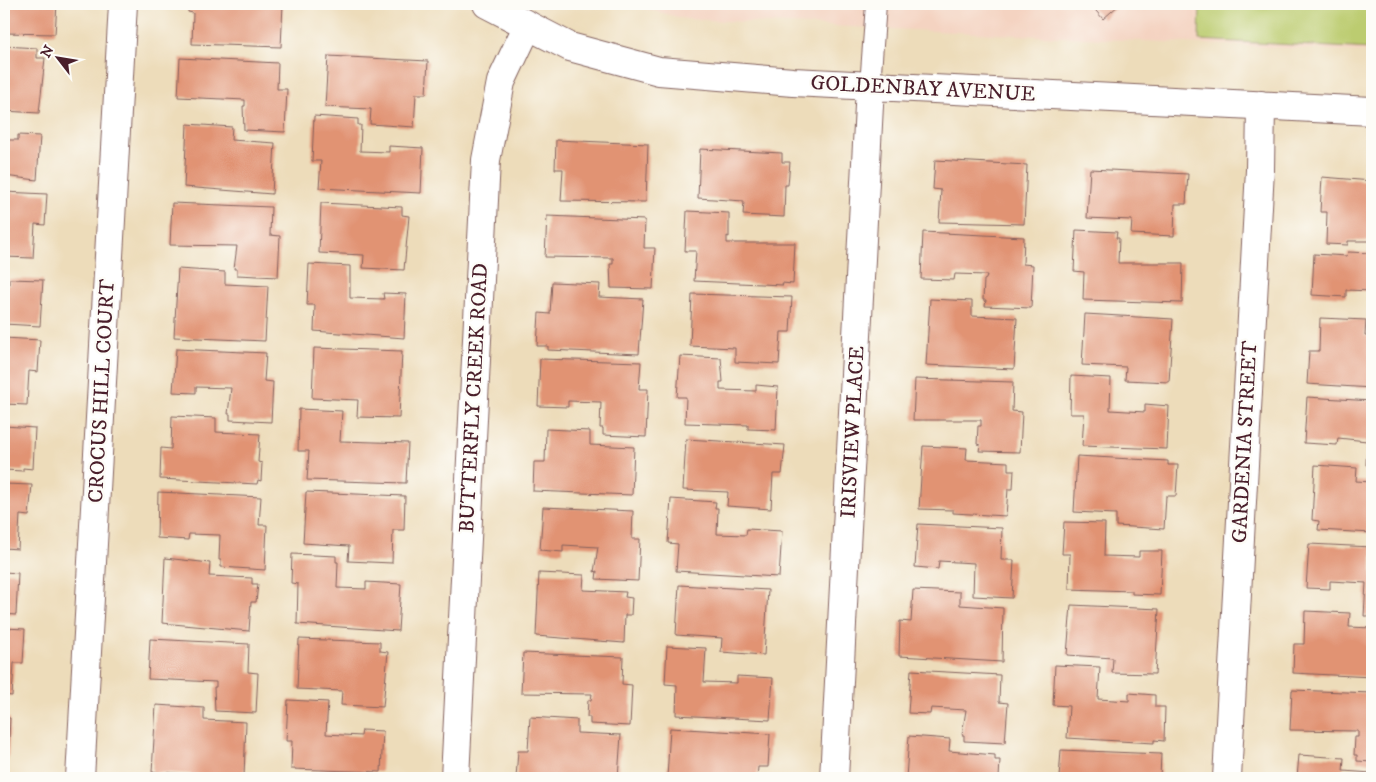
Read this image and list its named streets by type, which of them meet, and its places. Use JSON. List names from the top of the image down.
{
  "streets": {
    "street": [
      "GOLDENBAY AVENUE",
      "CROCUS HILL COURT",
      "BUTTERFLY CREEK ROAD",
      "IRISVIEW PLACE",
      "GARDENIA STREET"
    ]
  },
  "crossings": [
    ["GOLDENBAY AVENUE", "BUTTERFLY CREEK ROAD"],
    ["GOLDENBAY AVENUE", "IRISVIEW PLACE"],
    ["GOLDENBAY AVENUE", "GARDENIA STREET"]
  ],
  "north": "top left"
}
